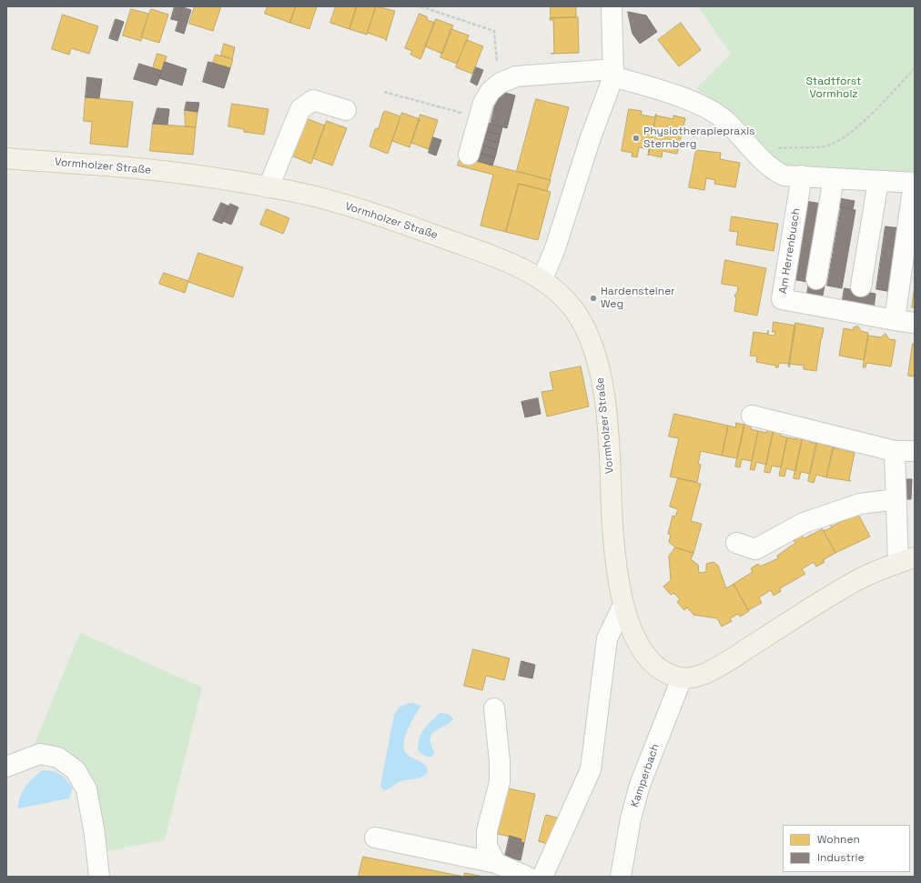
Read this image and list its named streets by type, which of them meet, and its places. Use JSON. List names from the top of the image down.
{
  "streets": {
    "main road": ["Vormholzer Straße"],
    "street": ["Am Herrenbusch", "Kamperbach"]
  },
  "crossings": [
    ["Vormholzer Straße", "Kamperbach"]
  ],
  "parks": ["Stadtforst Vormholz"],
  "places": ["Physiotherapiepraxis Sternberg", "Hardensteiner Weg"],
  "legend": ["Wohnen", "Industrie"]
}
